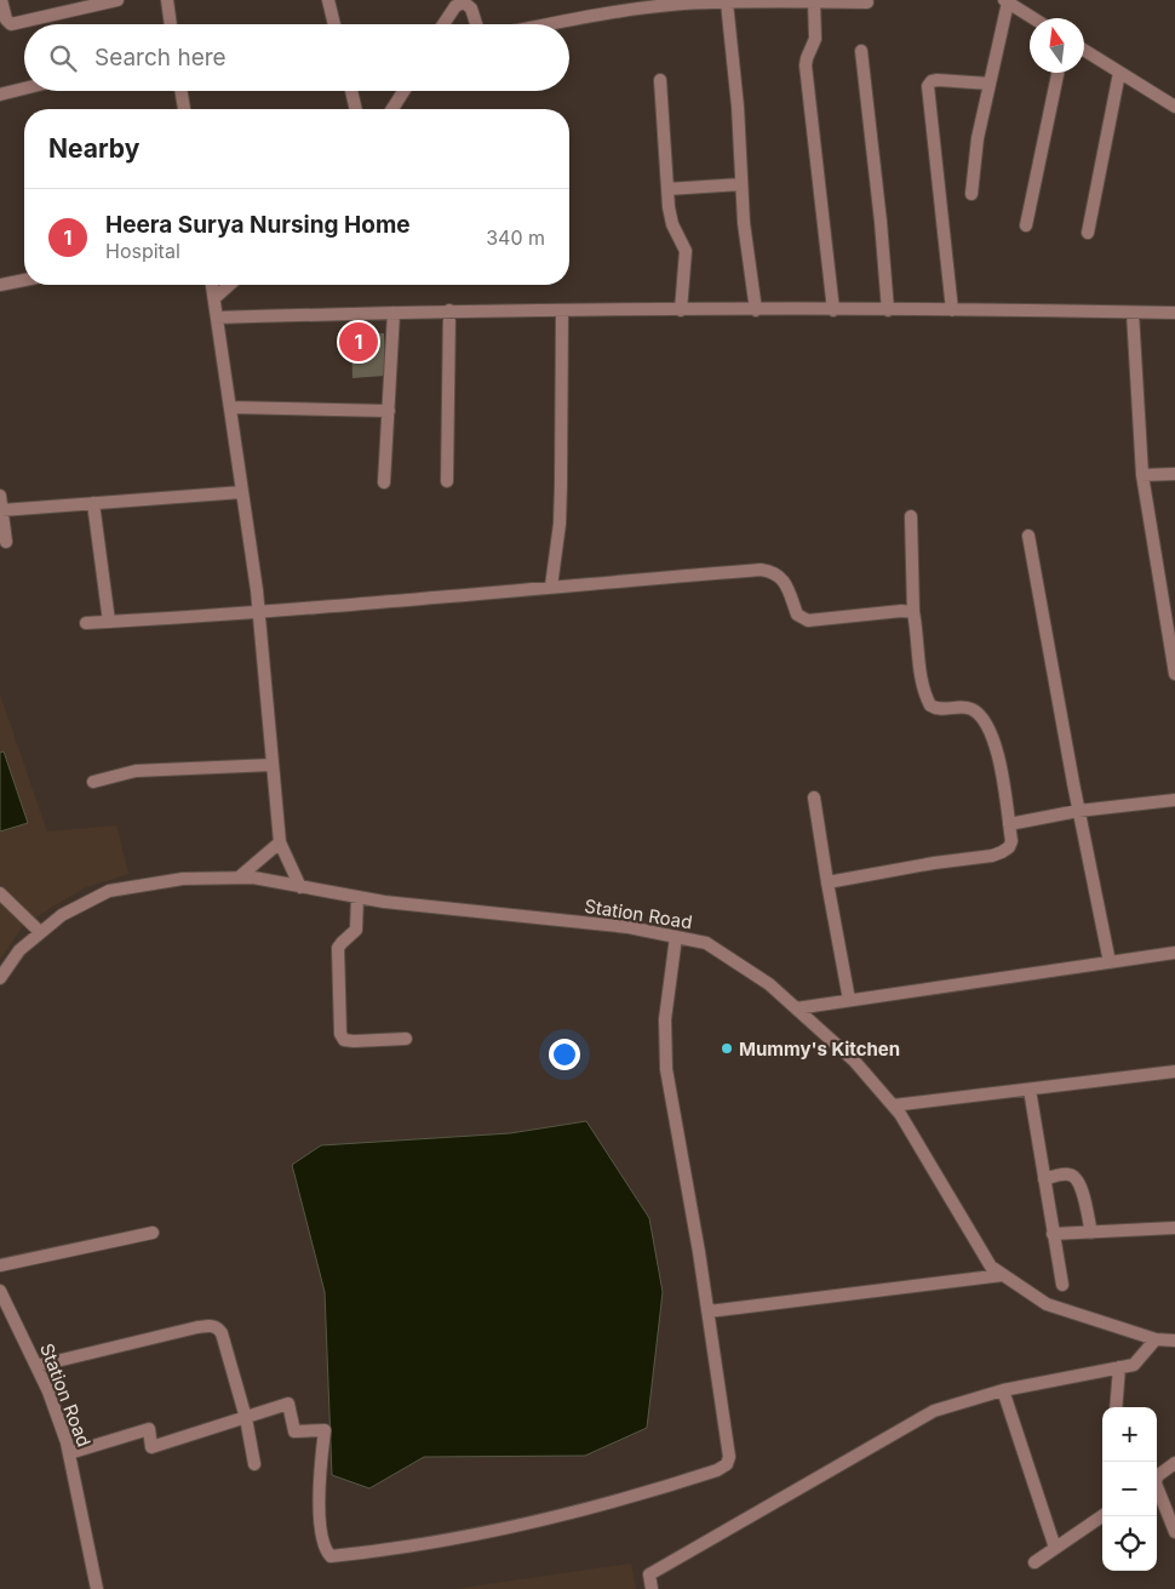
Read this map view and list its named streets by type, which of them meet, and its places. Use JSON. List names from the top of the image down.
{
  "streets": {
    "street": ["Station Road"]
  },
  "places": ["Mummy's Kitchen"],
  "north": "top",
  "page": {
    "search": "Search here",
    "heading": "Nearby",
    "list": [
      {
        "mark": "1",
        "name": "Heera Surya Nursing Home",
        "note": "Hospital",
        "value": "340 m"
      }
    ],
    "pins": "1",
    "map_buttons": ["+", "−"]
  }
}
